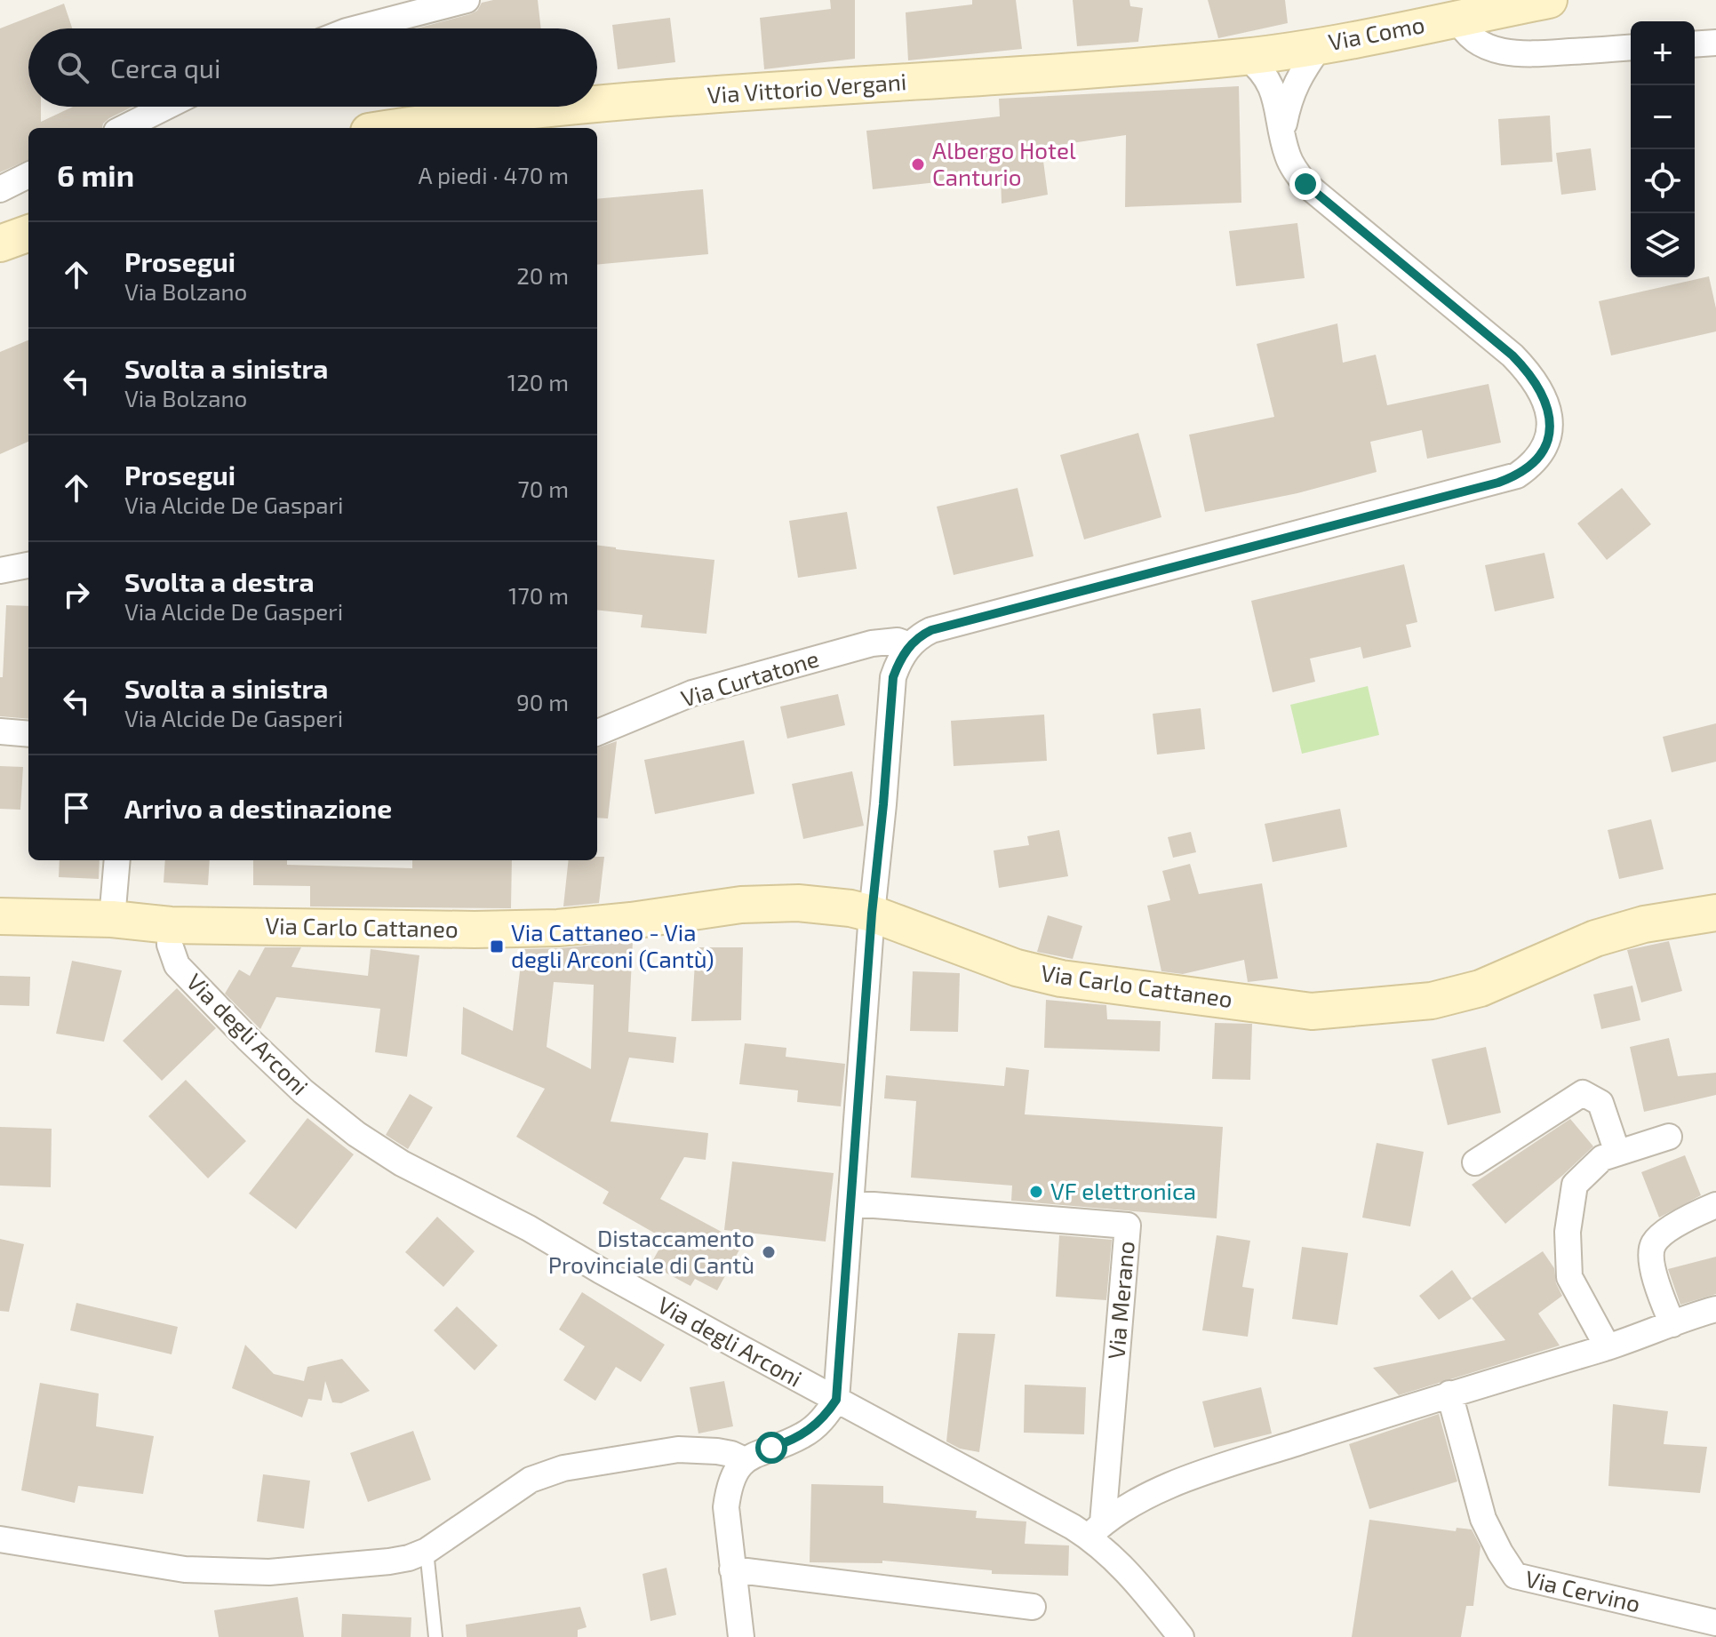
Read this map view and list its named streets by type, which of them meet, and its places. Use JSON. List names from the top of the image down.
{
  "streets": {
    "street": [
      "Via Como",
      "Via Vittorio Vergani",
      "Via Curtatone",
      "Via Carlo Cattaneo",
      "Via degli Arconi",
      "Via Merano",
      "Via Cervino"
    ]
  },
  "crossings": [
    ["Via Como", "Via Vittorio Vergani"],
    ["Via Carlo Cattaneo", "Via degli Arconi"],
    ["Via degli Arconi", "Via Merano"]
  ],
  "places": {
    "other": ["Albergo Hotel Canturio", "VF elettronica", "Distaccamento Provinciale di Cantù"],
    "transit": ["Via Cattaneo - Via degli Arconi (Cantù)"]
  },
  "page": {
    "map_buttons": ["+", "−"],
    "search": "Cerca qui",
    "heading": ["6 min", "A piedi · 470 m"],
    "list": [
      ["Prosegui", "Via Bolzano", "20 m"],
      ["Svolta a sinistra", "Via Bolzano", "120 m"],
      ["Prosegui", "Via Alcide De Gaspari", "70 m"],
      ["Svolta a destra", "Via Alcide De Gasperi", "170 m"],
      ["Svolta a sinistra", "Via Alcide De Gasperi", "90 m"],
      "Arrivo a destinazione"
    ]
  }
}
